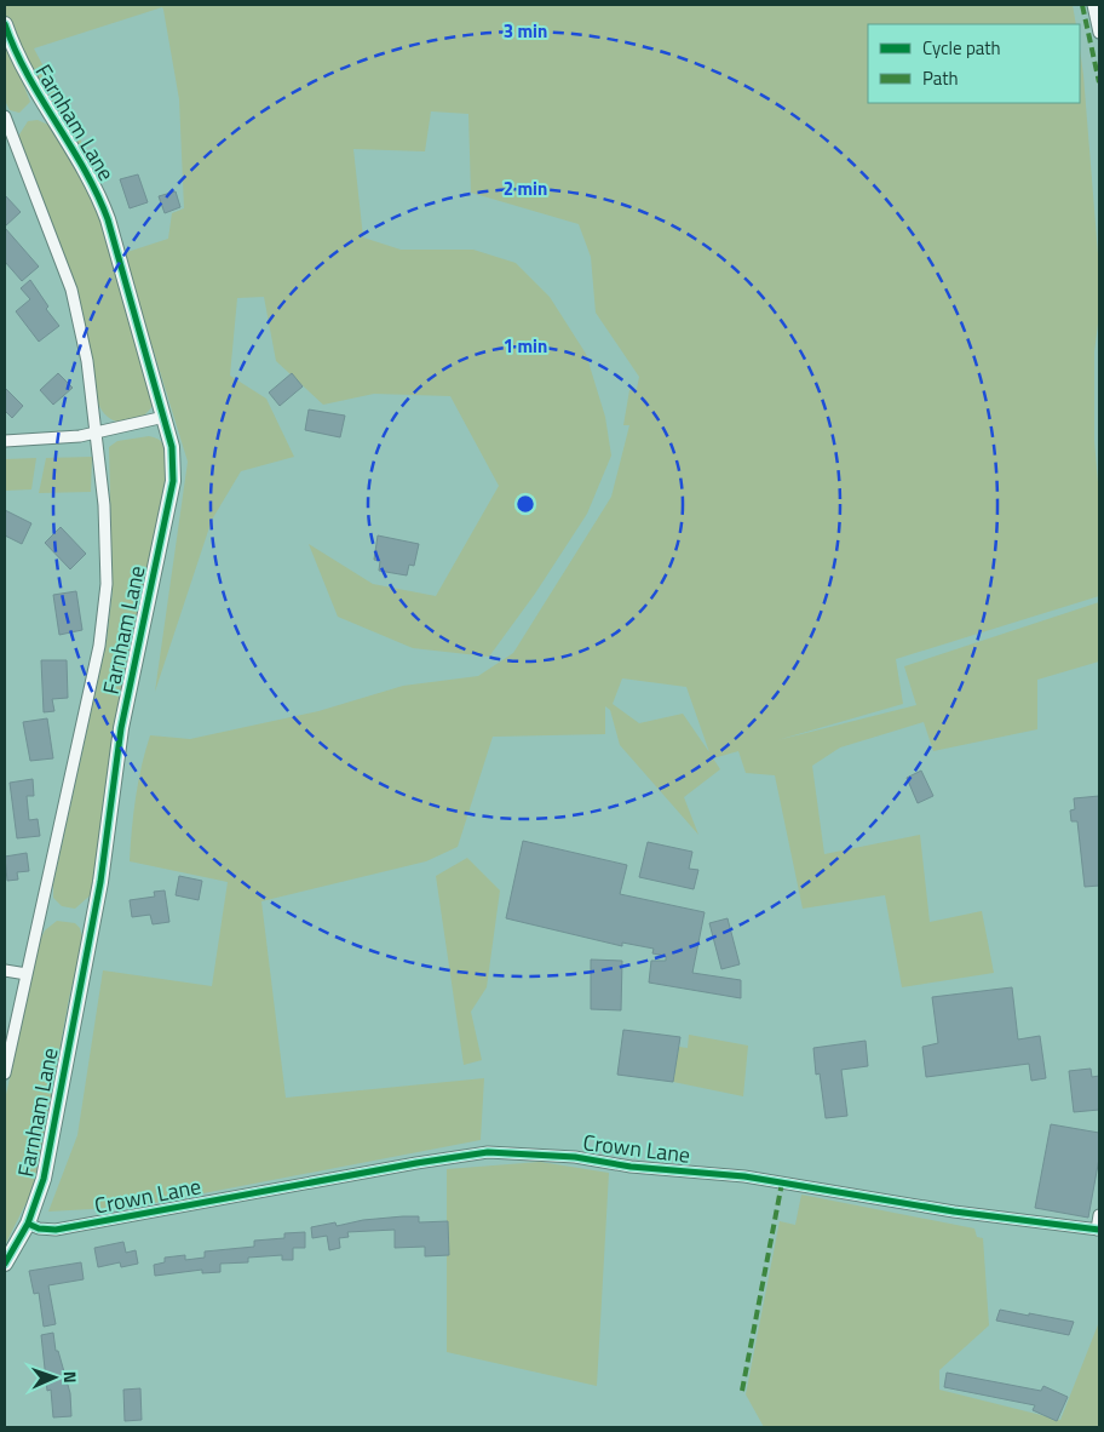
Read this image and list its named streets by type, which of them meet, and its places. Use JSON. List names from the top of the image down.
{
  "streets": {
    "street": ["Farnham Lane", "Crown Lane"]
  },
  "crossings": [
    ["Farnham Lane", "Crown Lane"]
  ],
  "legend": ["Cycle path", "Path"],
  "north": "right",
  "rings": ["3 min", "2 min", "1 min"]
}
